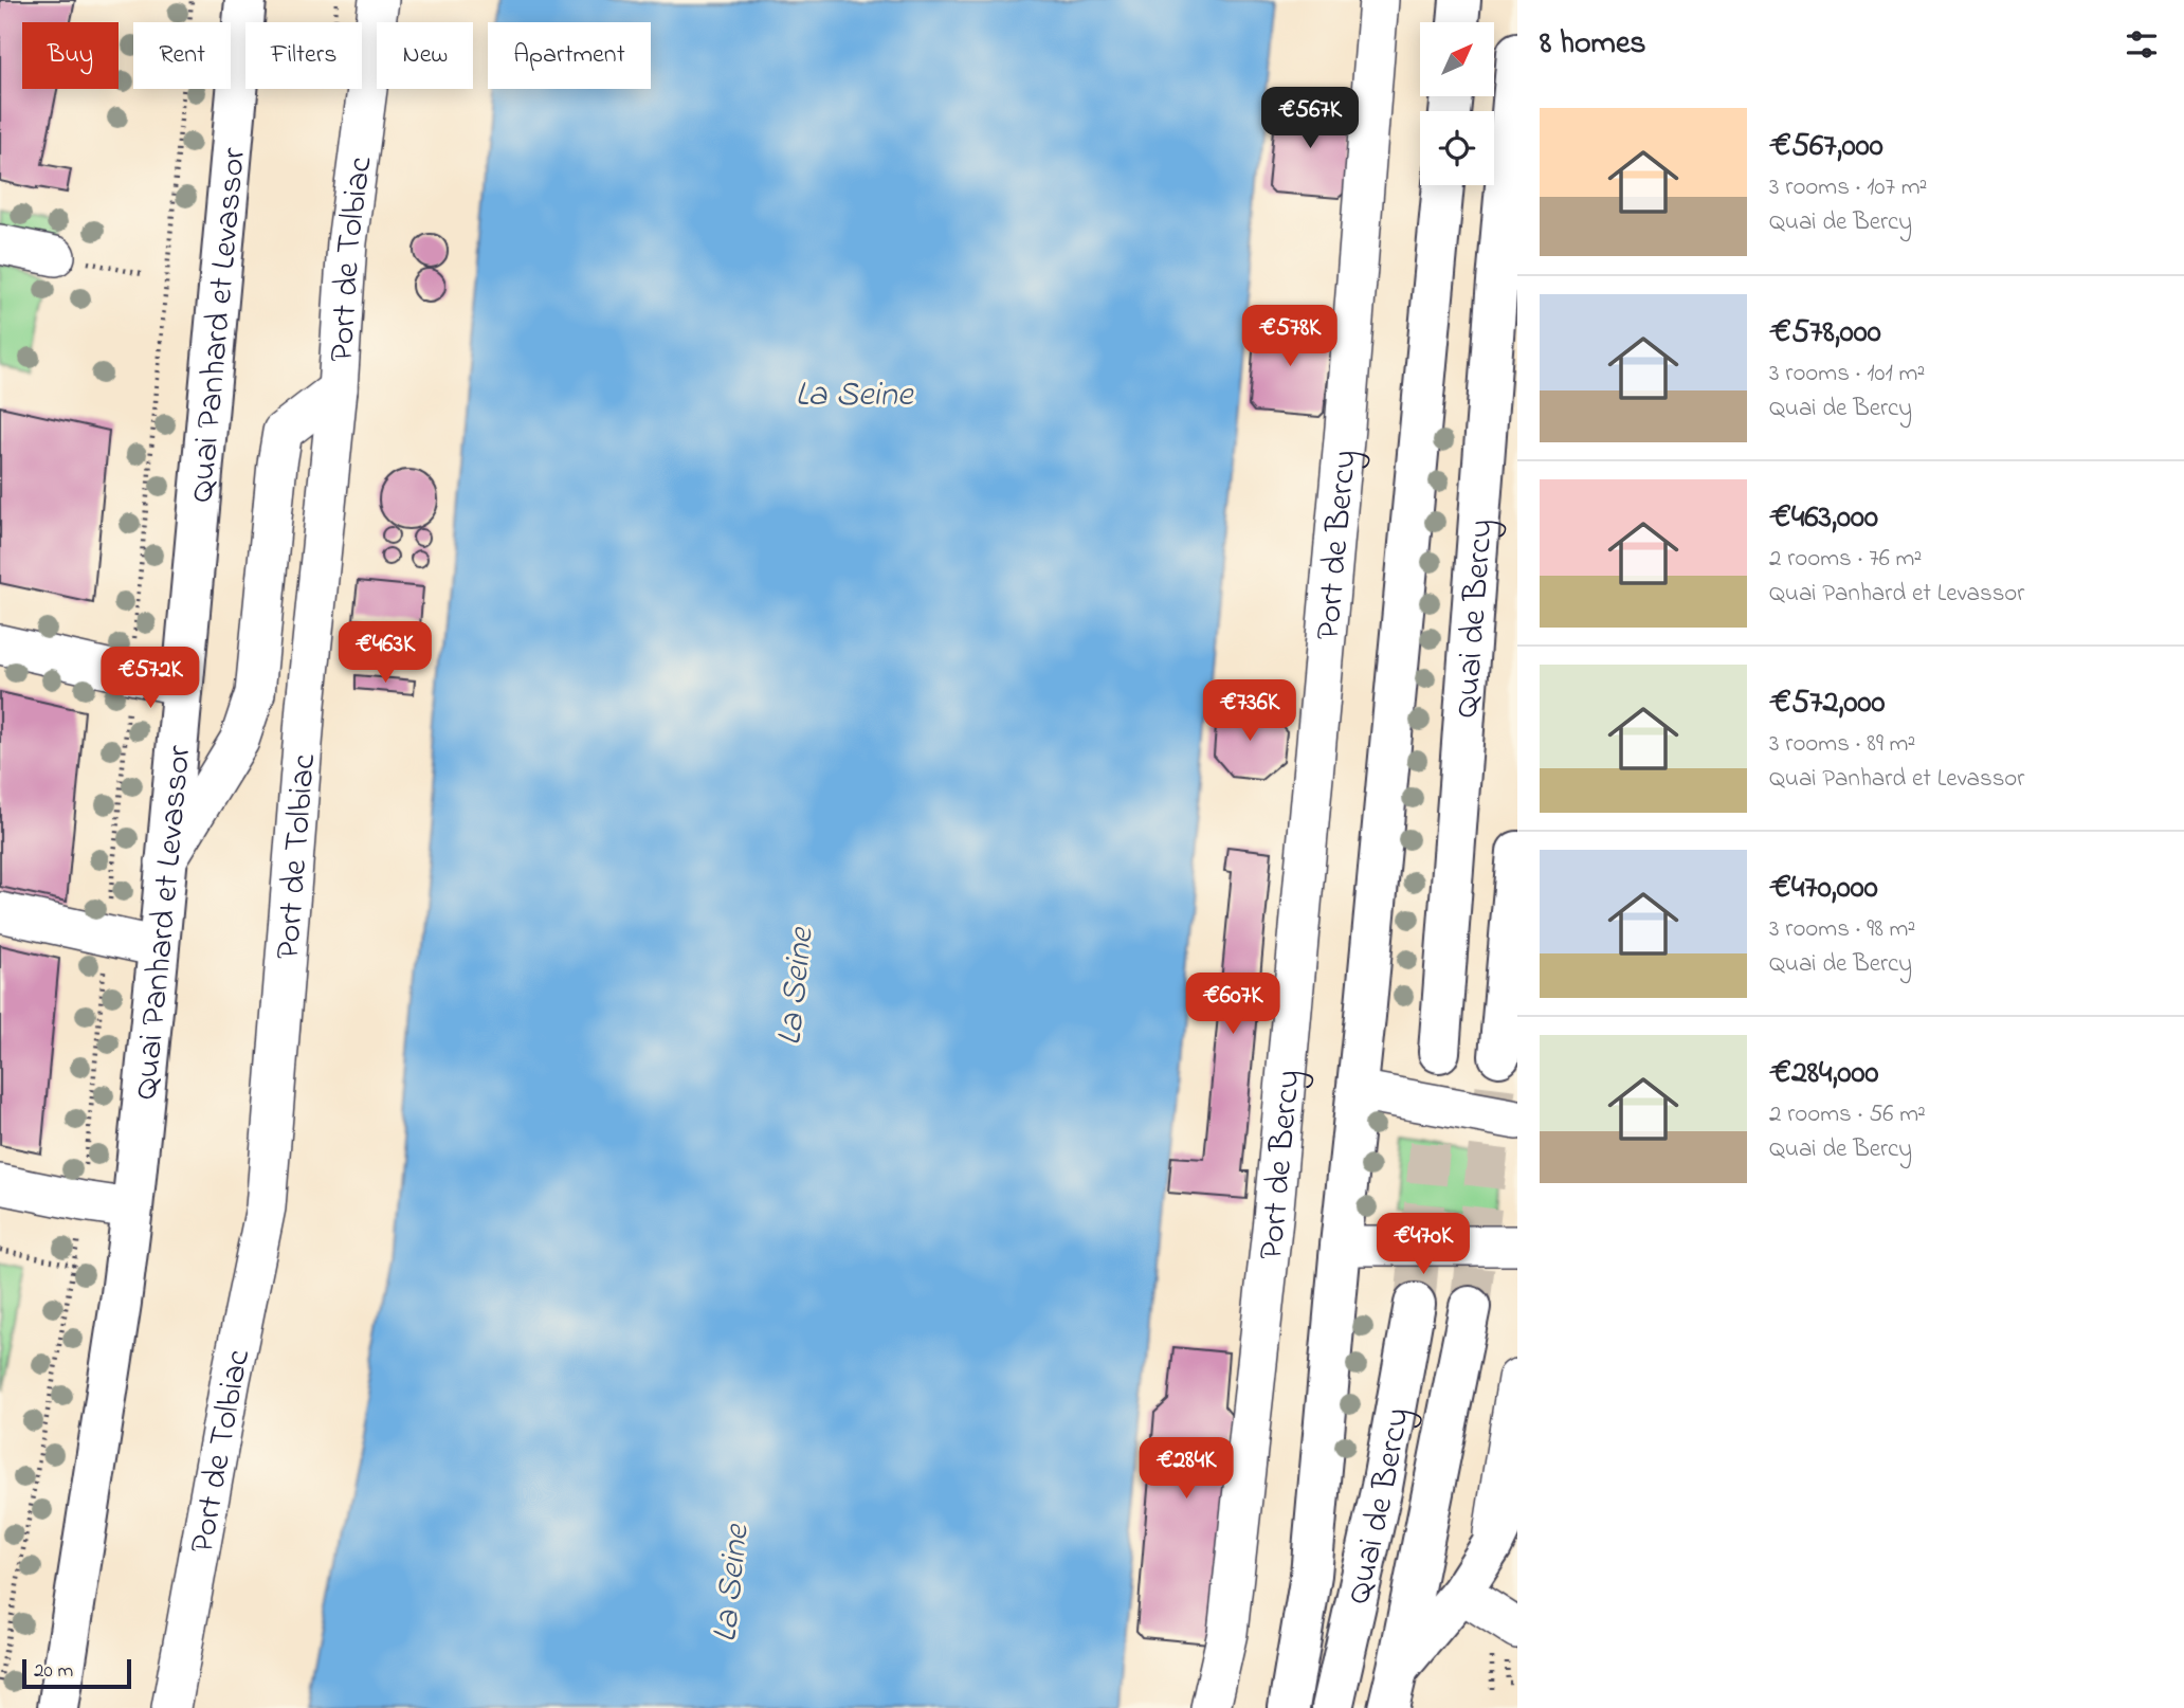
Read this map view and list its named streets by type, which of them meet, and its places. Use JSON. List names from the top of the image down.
{
  "streets": {
    "main road": ["Quai Panhard et Levassor", "Quai de Bercy"],
    "street": ["Port de Tolbiac", "Port de Bercy"]
  },
  "water": ["La Seine"],
  "scale_bar": "20 m",
  "north": "top right",
  "page": {
    "heading": "8 homes",
    "chip": [
      "Buy",
      "Rent",
      "Filters",
      "New",
      "Apartment"
    ],
    "price": [
      "€567K",
      "€578K",
      "€463K",
      "€572K",
      "€736K",
      "€607K",
      "€470K",
      "€284K"
    ],
    "list": [
      {
        "name": "€567,000",
        "note": "3 rooms · 107 m² · Quai de Bercy"
      },
      {
        "name": "€578,000",
        "note": "3 rooms · 101 m² · Quai de Bercy"
      },
      {
        "name": "€463,000",
        "note": "2 rooms · 76 m² · Quai Panhard et Levassor"
      },
      {
        "name": "€572,000",
        "note": "3 rooms · 89 m² · Quai Panhard et Levassor"
      },
      {
        "name": "€470,000",
        "note": "3 rooms · 98 m² · Quai de Bercy"
      },
      {
        "name": "€284,000",
        "note": "2 rooms · 56 m² · Quai de Bercy"
      }
    ],
    "scale": "20 m"
  }
}
